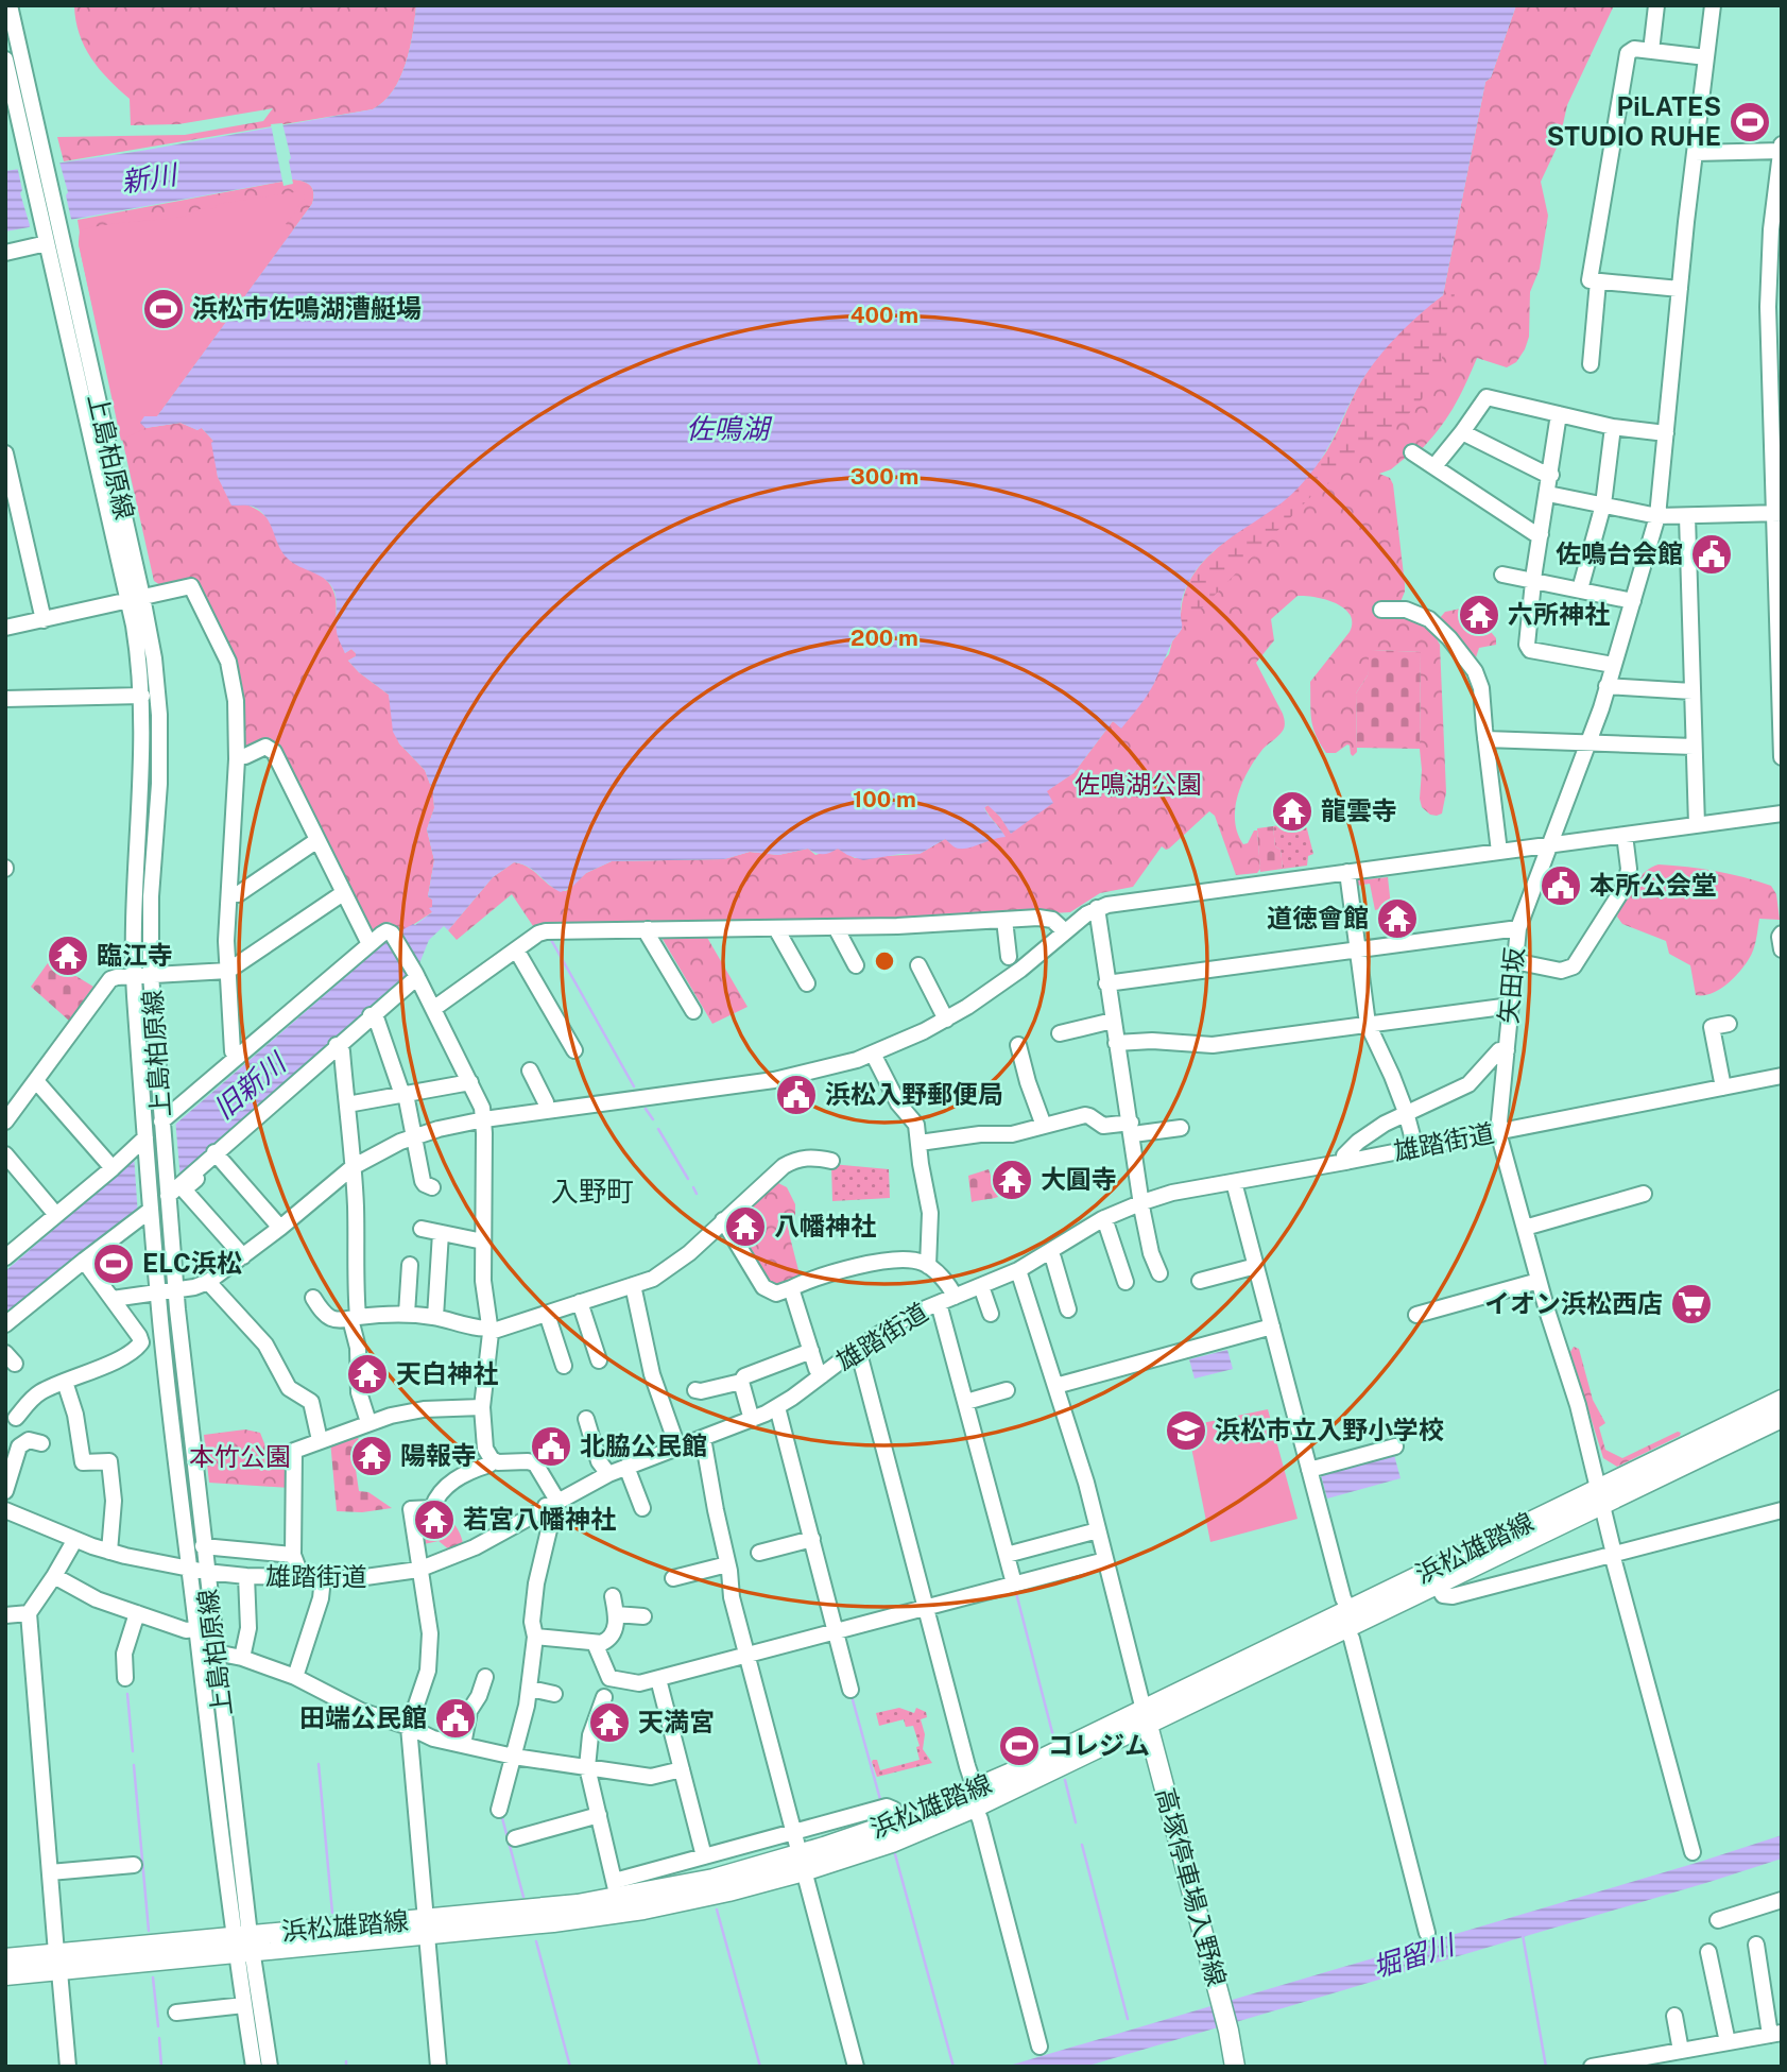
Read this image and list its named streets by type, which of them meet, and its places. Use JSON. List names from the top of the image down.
{
  "streets": {
    "main road": ["浜松雄踏線", "高塚停車場入野線"],
    "street": ["上島柏原線", "矢田坂", "雄踏街道"]
  },
  "crossings": [
    ["上島柏原線", "雄踏街道"],
    ["上島柏原線", "浜松雄踏線"],
    ["矢田坂", "雄踏街道"],
    ["浜松雄踏線", "高塚停車場入野線"]
  ],
  "districts": ["入野町"],
  "water": [
    "新川",
    "佐鳴湖",
    "旧新川",
    "堀留川"
  ],
  "parks": ["佐鳴湖公園", "本竹公園"],
  "places": {
    "sports": [
      "PiLATES STUDIO RUHE",
      "浜松市佐鳴湖漕艇場",
      "ELC浜松",
      "コレジム"
    ],
    "public building": [
      "佐鳴台会館",
      "本所公会堂",
      "浜松入野郵便局",
      "北脇公民館",
      "田端公民館"
    ],
    "temple": [
      "六所神社",
      "龍雲寺",
      "道徳會館",
      "臨江寺",
      "大圓寺",
      "八幡神社",
      "天白神社",
      "陽報寺",
      "若宮八幡神社",
      "天満宮"
    ],
    "supermarket": ["イオン浜松西店"],
    "school or university": ["浜松市立入野小学校"]
  },
  "rings": [
    "400 m",
    "300 m",
    "200 m",
    "100 m"
  ]
}
